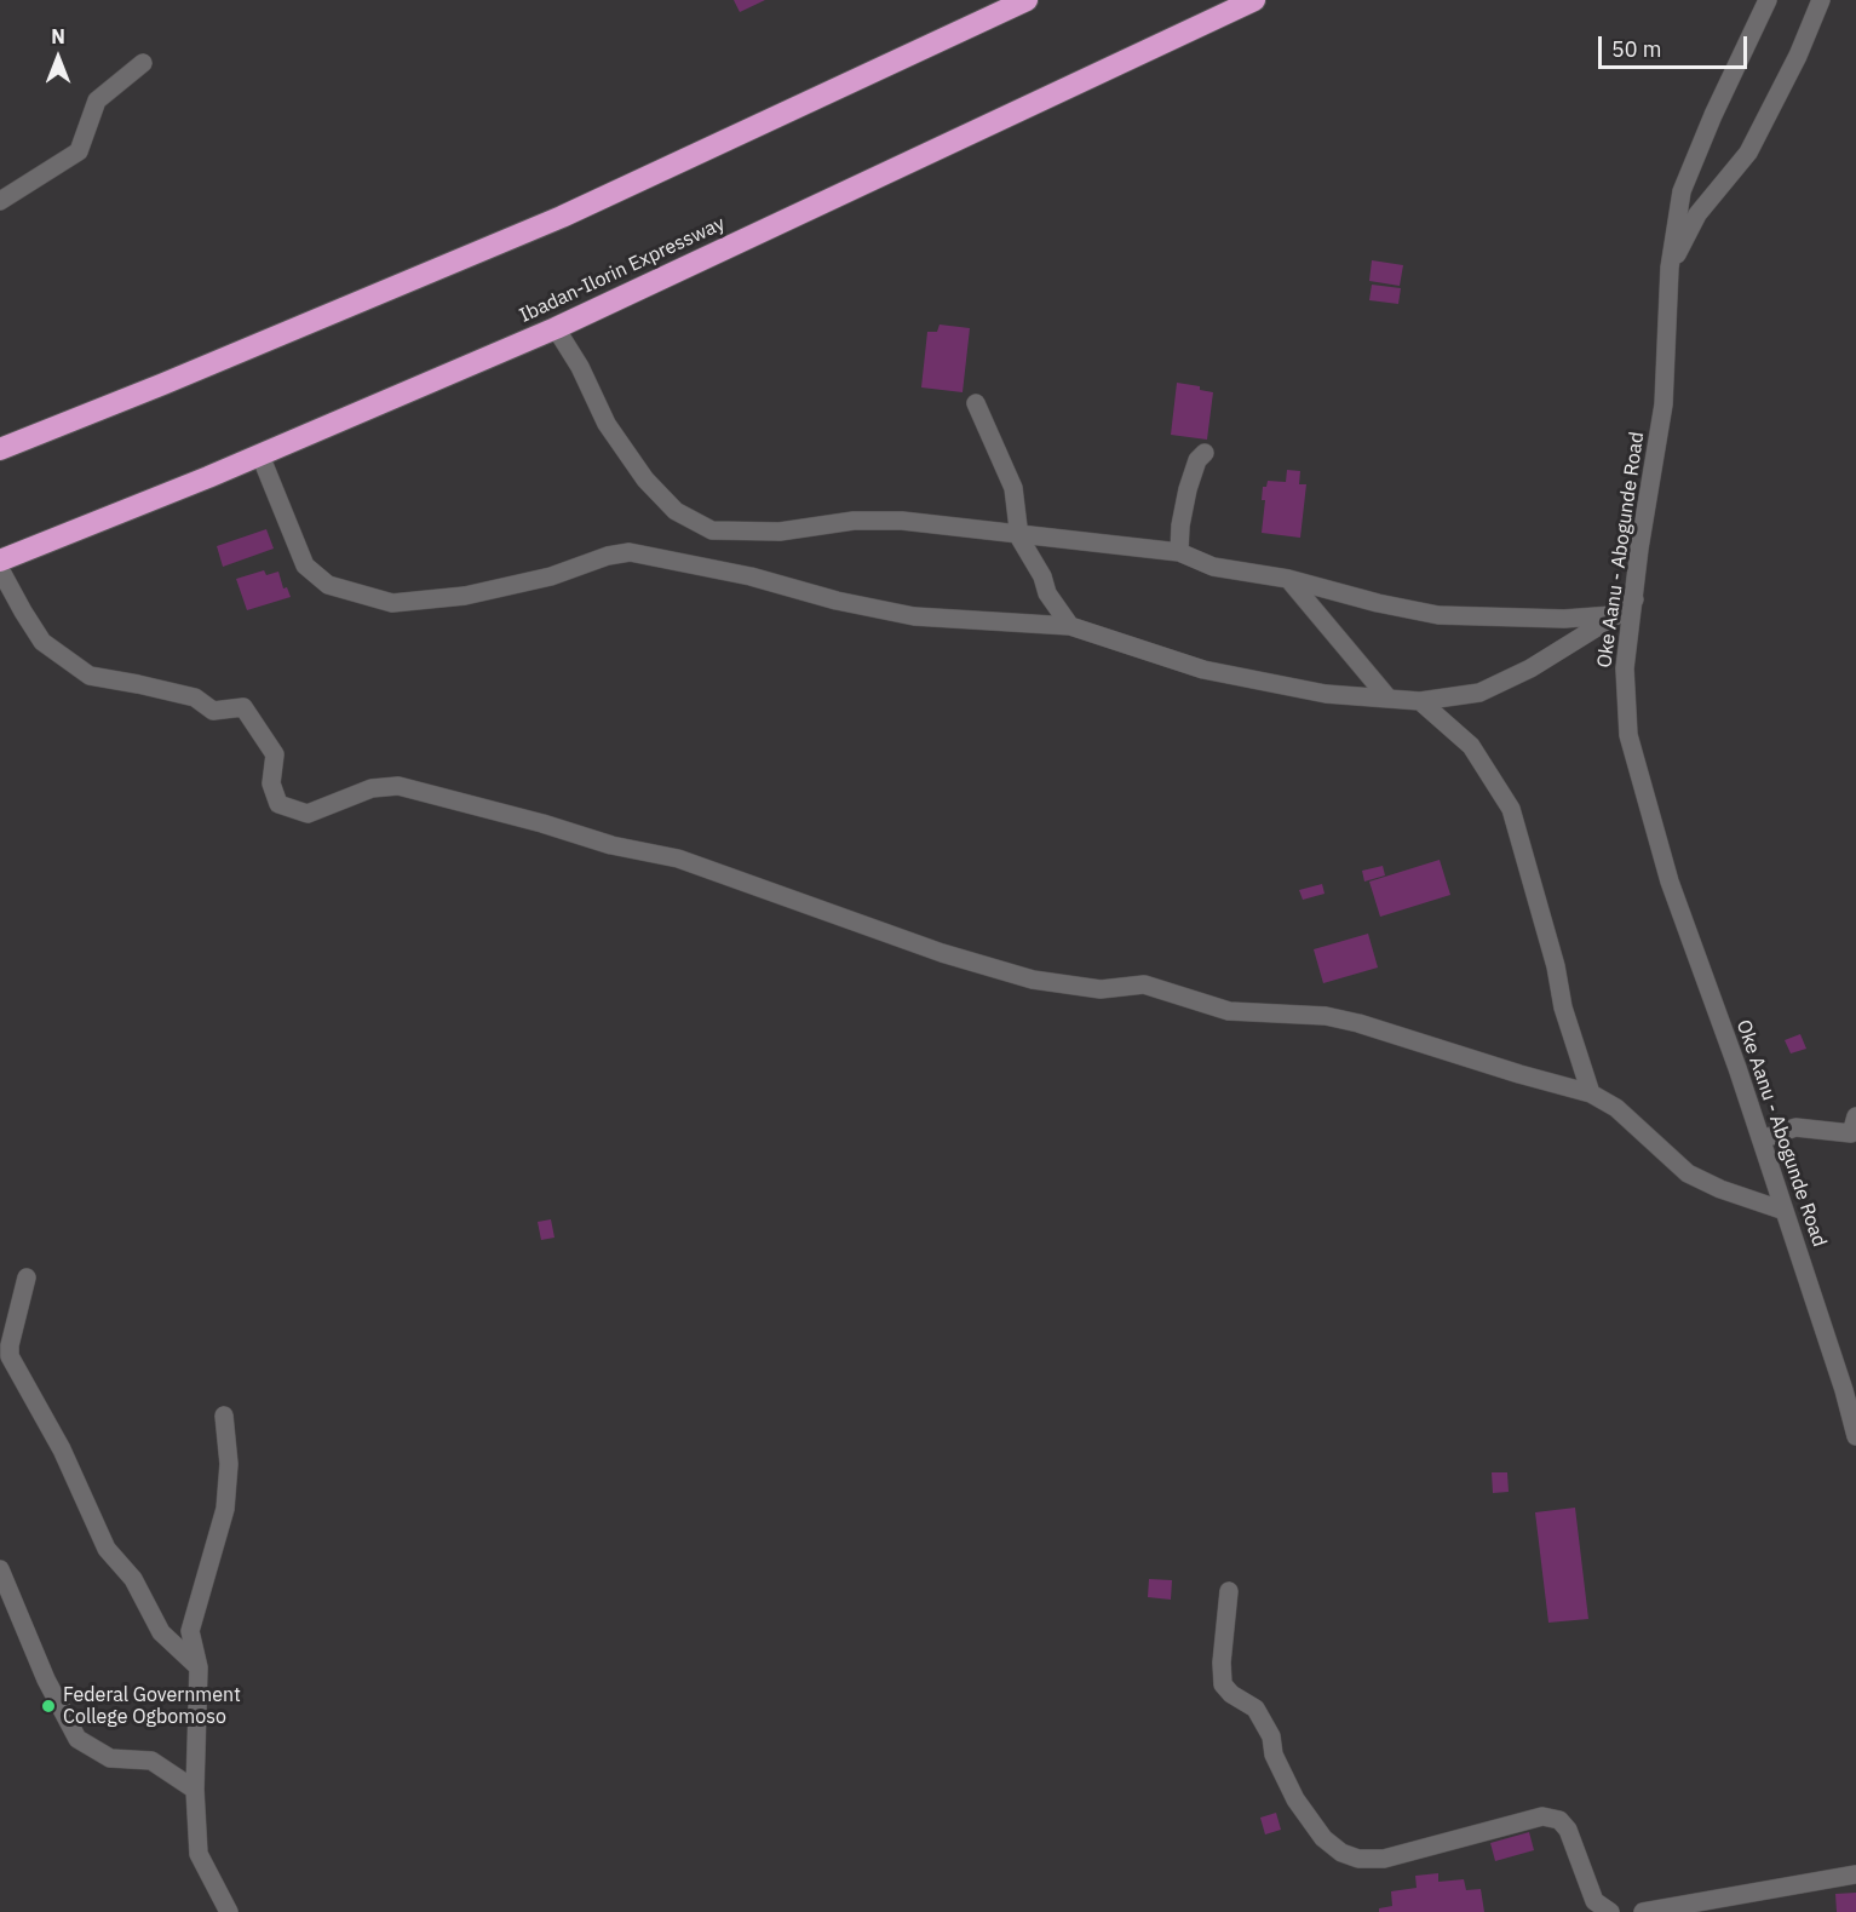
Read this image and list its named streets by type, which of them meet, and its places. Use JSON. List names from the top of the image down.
{
  "streets": {
    "highway": ["Ibadan-Ilorin Expressway"],
    "street": ["Oke Aanu - Abogunde Road"]
  },
  "places": ["Federal Government College Ogbomoso"],
  "scale_bar": "50 m",
  "north": "top"
}
